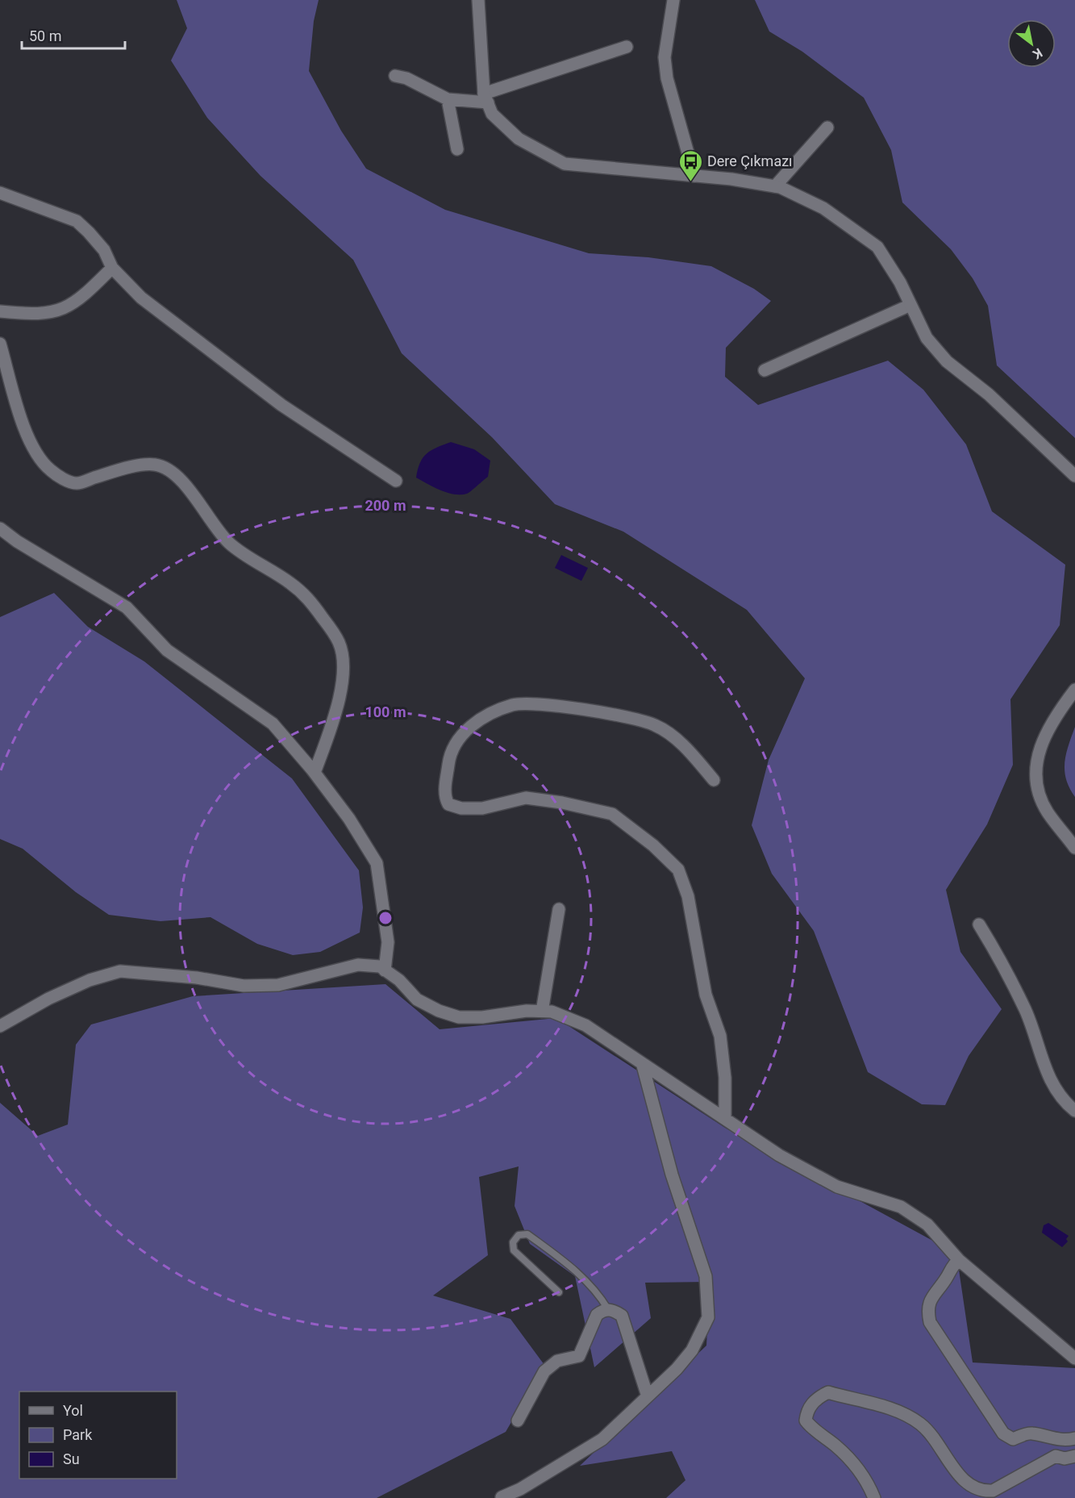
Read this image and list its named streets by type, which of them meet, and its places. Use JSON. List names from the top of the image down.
{
  "places": {
    "bus stop": ["Dere Çıkmazı"]
  },
  "legend": ["Yol", "Park", "Su"],
  "scale_bar": "50 m",
  "north": "bottom right",
  "rings": ["200 m", "100 m"]
}
